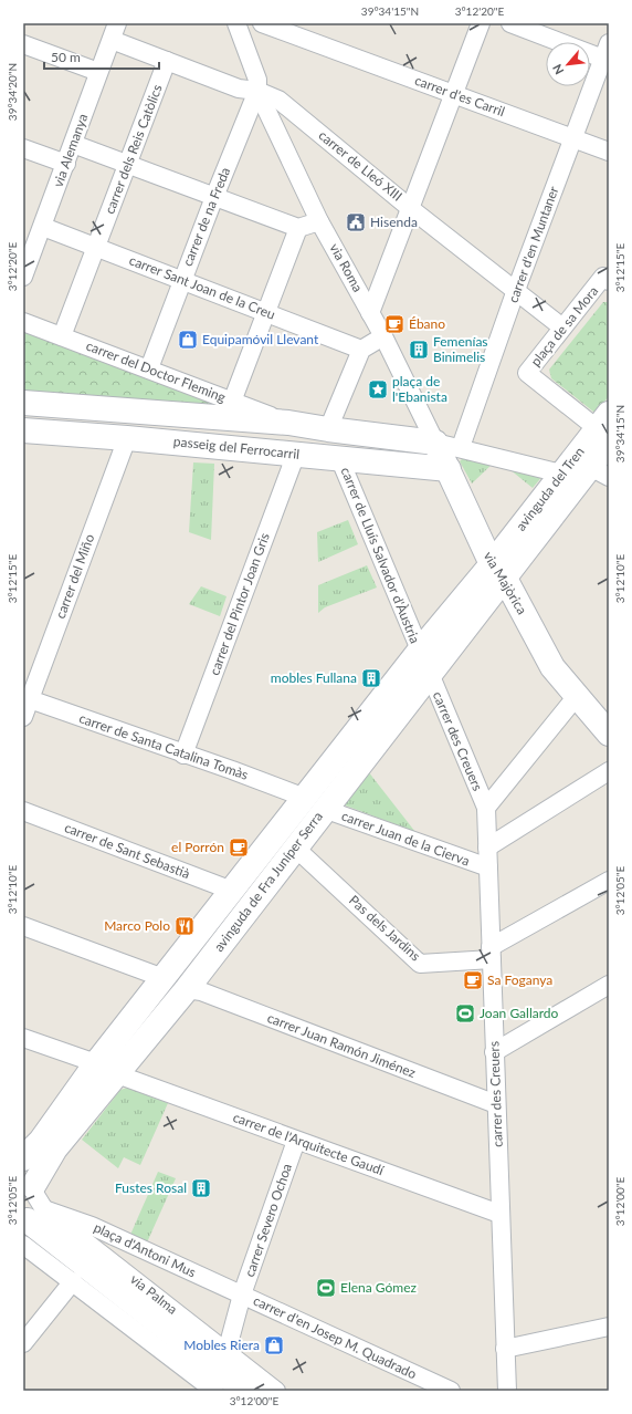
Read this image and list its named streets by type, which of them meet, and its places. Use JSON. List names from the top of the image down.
{
  "streets": {
    "main road": [
      "passeig del Ferrocarril",
      "avinguda del Tren",
      "via Majòrica",
      "avinguda de Fra Juníper Serra",
      "via Palma"
    ],
    "street": [
      "carrer d'es Carril",
      "carrer dels Reis Catòlics",
      "via Alemanya",
      "carrer de Lleó XIII",
      "carrer de na Freda",
      "carrer d'en Muntaner",
      "via Roma",
      "carrer Sant Joan de la Creu",
      "plaça de sa Mora",
      "carrer del Doctor Fleming",
      "carrer de Lluís Salvador d'Àustria",
      "carrer del Miño",
      "carrer del Pintor Joan Gris",
      "carrer des Creuers",
      "carrer de Santa Catalina Tomàs",
      "carrer Juan de la Cierva",
      "carrer de Sant Sebastià",
      "Pas dels Jardins",
      "carrer Juan Ramón Jiménez",
      "carrer de l'Arquitecte Gaudí",
      "carrer Severo Ochoa",
      "plaça d'Antoni Mus",
      "carrer d'en Josep M. Quadrado"
    ]
  },
  "crossings": [
    ["carrer d'es Carril", "carrer d'en Muntaner"],
    ["carrer dels Reis Catòlics", "carrer de Lleó XIII"],
    ["carrer dels Reis Catòlics", "carrer Sant Joan de la Creu"],
    ["carrer dels Reis Catòlics", "carrer del Doctor Fleming"],
    ["via Alemanya", "carrer de Lleó XIII"],
    ["via Alemanya", "carrer Sant Joan de la Creu"],
    ["carrer de Lleó XIII", "carrer de na Freda"],
    ["carrer de Lleó XIII", "carrer d'en Muntaner"],
    ["carrer de Lleó XIII", "via Roma"],
    ["carrer de Lleó XIII", "plaça de sa Mora"],
    ["carrer de na Freda", "via Roma"],
    ["carrer de na Freda", "carrer Sant Joan de la Creu"],
    ["carrer de na Freda", "carrer del Doctor Fleming"],
    ["via Roma", "passeig del Ferrocarril"],
    ["via Roma", "via Majòrica"],
    ["plaça de sa Mora", "avinguda del Tren"],
    ["carrer del Doctor Fleming", "passeig del Ferrocarril"],
    ["passeig del Ferrocarril", "carrer de Lluís Salvador d'Àustria"],
    ["passeig del Ferrocarril", "carrer del Miño"],
    ["passeig del Ferrocarril", "via Majòrica"],
    ["passeig del Ferrocarril", "carrer del Pintor Joan Gris"],
    ["avinguda del Tren", "via Majòrica"],
    ["avinguda del Tren", "avinguda de Fra Juníper Serra"],
    ["carrer de Lluís Salvador d'Àustria", "carrer des Creuers"],
    ["carrer de Lluís Salvador d'Àustria", "avinguda de Fra Juníper Serra"],
    ["carrer del Miño", "carrer de Santa Catalina Tomàs"],
    ["via Majòrica", "avinguda de Fra Juníper Serra"],
    ["carrer del Pintor Joan Gris", "carrer de Santa Catalina Tomàs"],
    ["carrer des Creuers", "carrer Juan de la Cierva"],
    ["carrer des Creuers", "avinguda de Fra Juníper Serra"],
    ["carrer des Creuers", "Pas dels Jardins"],
    ["carrer des Creuers", "carrer Juan Ramón Jiménez"],
    ["carrer des Creuers", "carrer de l'Arquitecte Gaudí"],
    ["carrer de Santa Catalina Tomàs", "carrer Juan de la Cierva"],
    ["carrer de Santa Catalina Tomàs", "avinguda de Fra Juníper Serra"],
    ["carrer Juan de la Cierva", "avinguda de Fra Juníper Serra"],
    ["carrer de Sant Sebastià", "avinguda de Fra Juníper Serra"],
    ["avinguda de Fra Juníper Serra", "Pas dels Jardins"],
    ["avinguda de Fra Juníper Serra", "carrer Juan Ramón Jiménez"],
    ["avinguda de Fra Juníper Serra", "carrer de l'Arquitecte Gaudí"],
    ["avinguda de Fra Juníper Serra", "plaça d'Antoni Mus"],
    ["avinguda de Fra Juníper Serra", "via Palma"],
    ["carrer de l'Arquitecte Gaudí", "carrer Severo Ochoa"],
    ["carrer Severo Ochoa", "plaça d'Antoni Mus"],
    ["carrer Severo Ochoa", "via Palma"],
    ["carrer Severo Ochoa", "carrer d'en Josep M. Quadrado"],
    ["plaça d'Antoni Mus", "via Palma"],
    ["plaça d'Antoni Mus", "carrer d'en Josep M. Quadrado"]
  ],
  "places": {
    "public building": ["Hisenda"],
    "cafe": ["Ébano", "el Porrón", "Sa Foganya"],
    "shop": ["Equipamóvil Llevant", "Mobles Riera"],
    "building": ["Femenías Binimelis", "mobles Fullana", "Fustes Rosal"],
    "place": ["plaça de l'Ebanista"],
    "restaurant": ["Marco Polo"],
    "sports": ["Joan Gallardo", "Elena Gómez"]
  },
  "scale_bar": "50 m",
  "north": "bottom left",
  "coordinates": [
    "39°34'15\"N",
    "3°12'20\"E",
    "39°34'20\"N",
    "3°12'15\"E",
    "3°12'10\"E",
    "3°12'05\"E",
    "3°12'00\"E"
  ]
}
